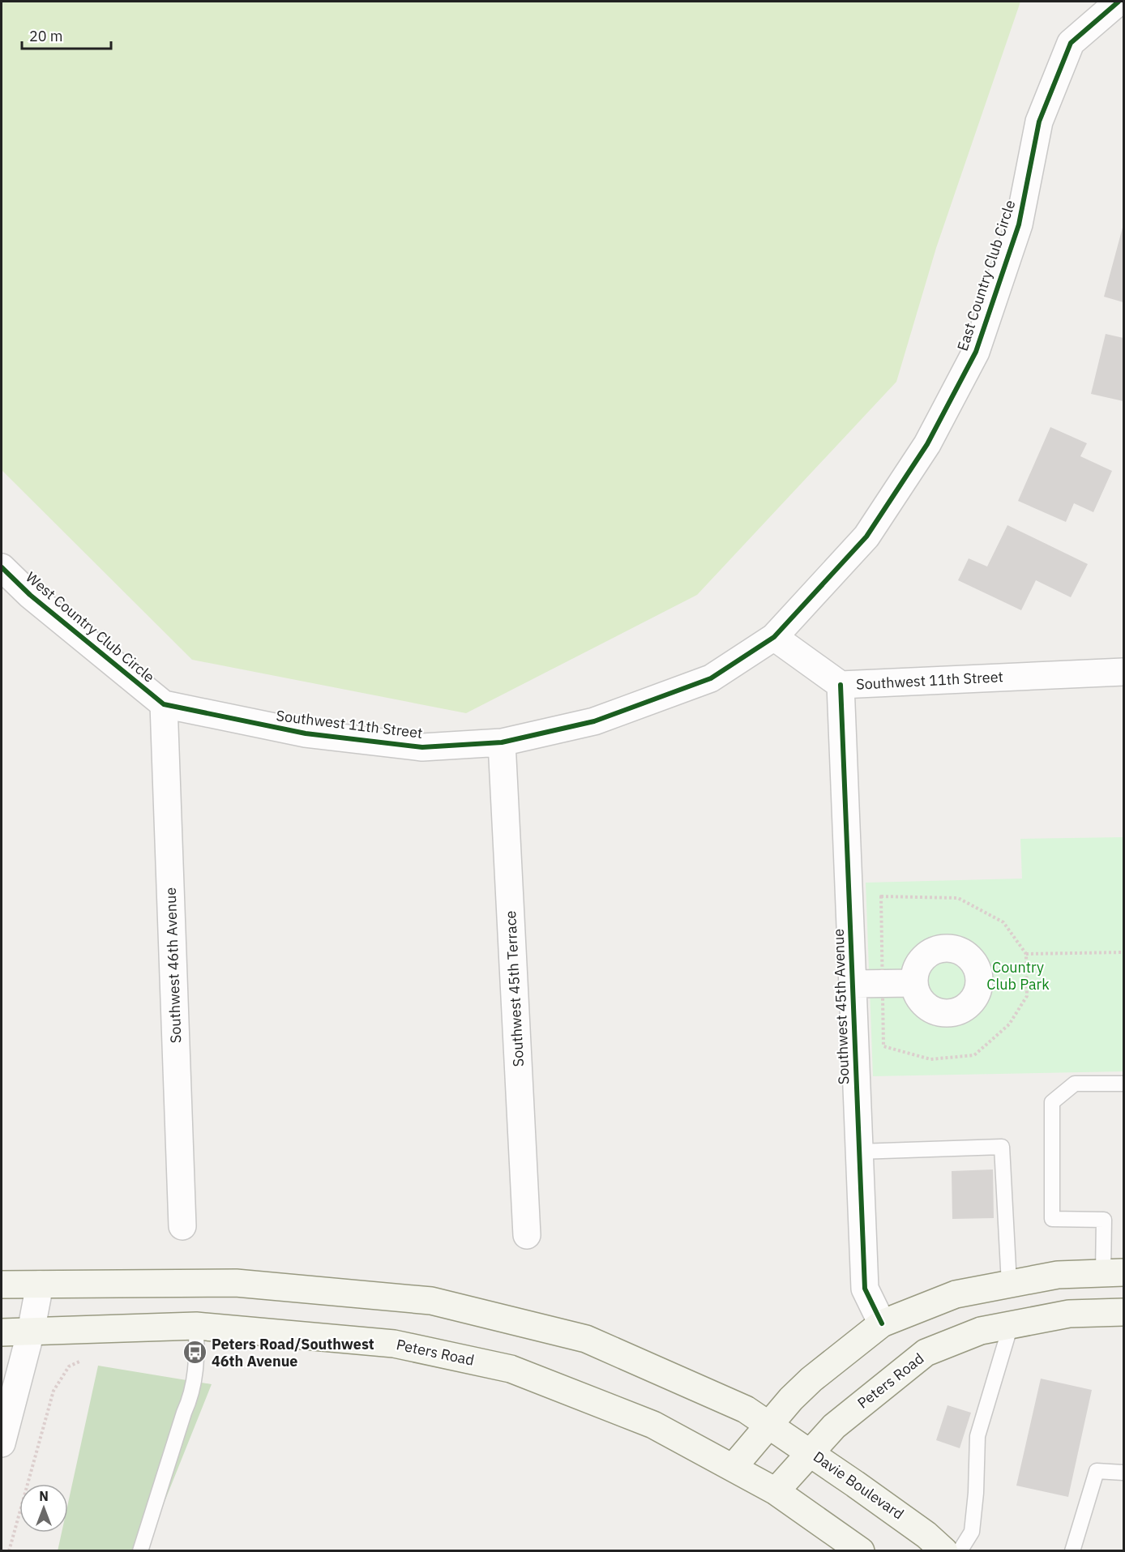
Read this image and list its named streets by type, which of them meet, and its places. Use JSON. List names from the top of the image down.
{
  "streets": {
    "main road": ["Peters Road", "Davie Boulevard"],
    "street": [
      "East Country Club Circle",
      "West Country Club Circle",
      "Southwest 11th Street",
      "Southwest 46th Avenue",
      "Southwest 45th Terrace",
      "Southwest 45th Avenue"
    ]
  },
  "crossings": [
    ["East Country Club Circle", "Southwest 11th Street"],
    ["West Country Club Circle", "Southwest 11th Street"],
    ["West Country Club Circle", "Southwest 46th Avenue"],
    ["Southwest 11th Street", "Southwest 46th Avenue"],
    ["Southwest 11th Street", "Southwest 45th Terrace"],
    ["Southwest 11th Street", "Southwest 45th Avenue"],
    ["Peters Road", "Davie Boulevard"]
  ],
  "parks": ["Country Club Park"],
  "places": {
    "bus stop": ["Peters Road/Southwest 46th Avenue"]
  },
  "scale_bar": "20 m",
  "north": "top"
}
